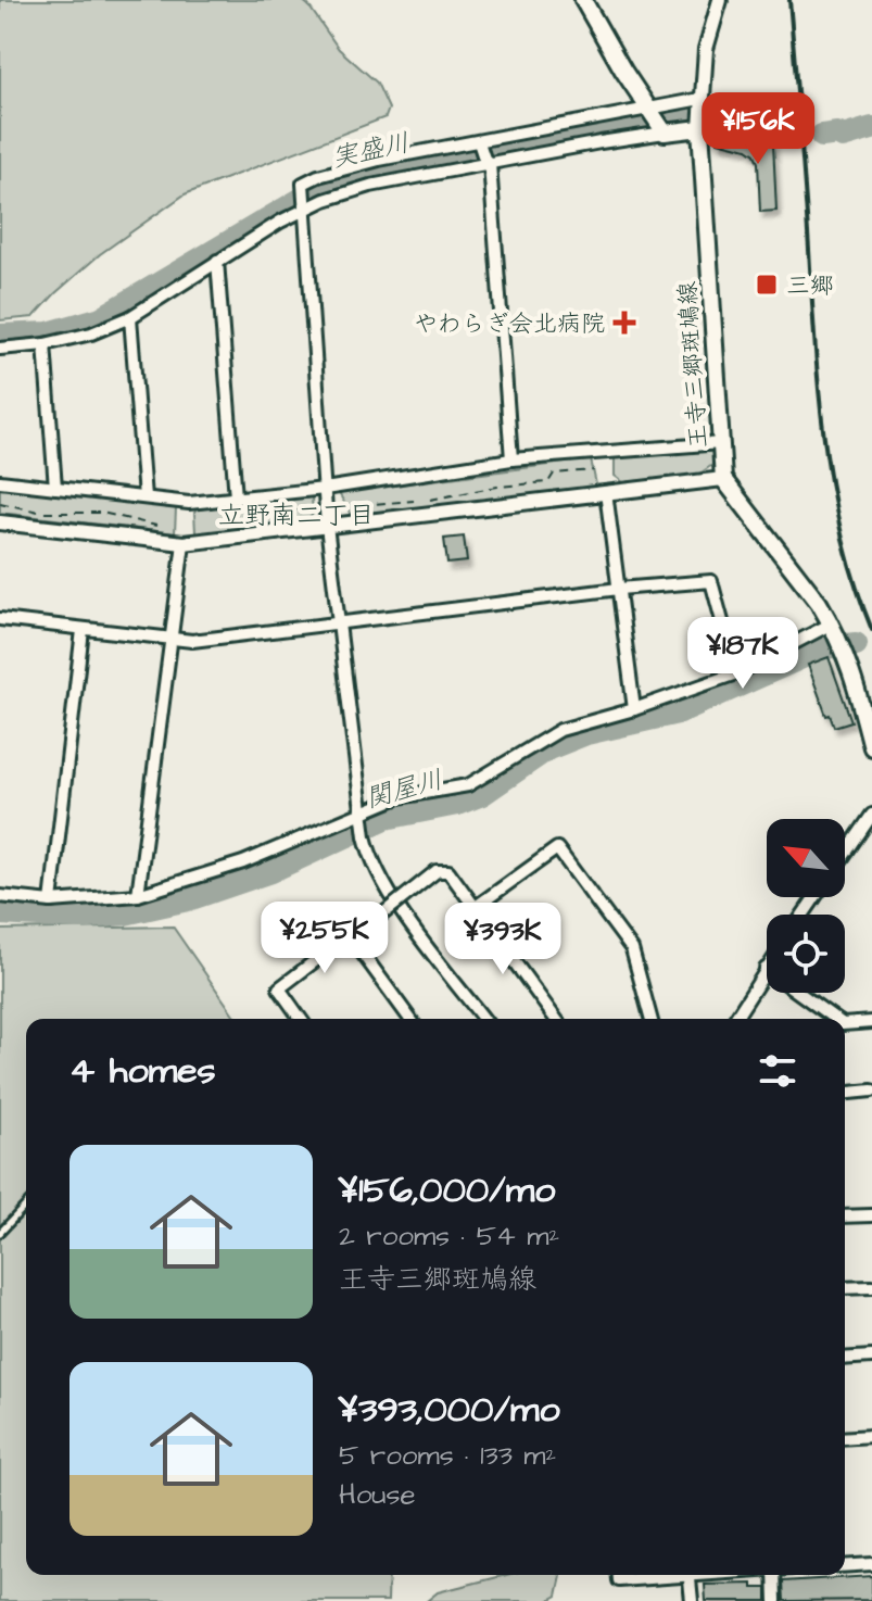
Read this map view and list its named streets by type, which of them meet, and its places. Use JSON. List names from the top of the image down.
{
  "streets": {
    "main road": ["王寺三郷斑鳩線"]
  },
  "districts": ["立野南二丁目"],
  "water": ["実盛川", "関屋川"],
  "places": {
    "transit": ["三郷"],
    "health": ["やわらぎ会北病院"]
  },
  "north": "top left",
  "page": {
    "price": [
      "¥156K",
      "¥187K",
      "¥255K",
      "¥393K"
    ],
    "heading": "4 homes",
    "list": [
      {
        "name": "¥156,000/mo",
        "note": "2 rooms · 54 m² · 王寺三郷斑鳩線"
      },
      {
        "name": "¥393,000/mo",
        "note": "5 rooms · 133 m² · House"
      }
    ]
  }
}
